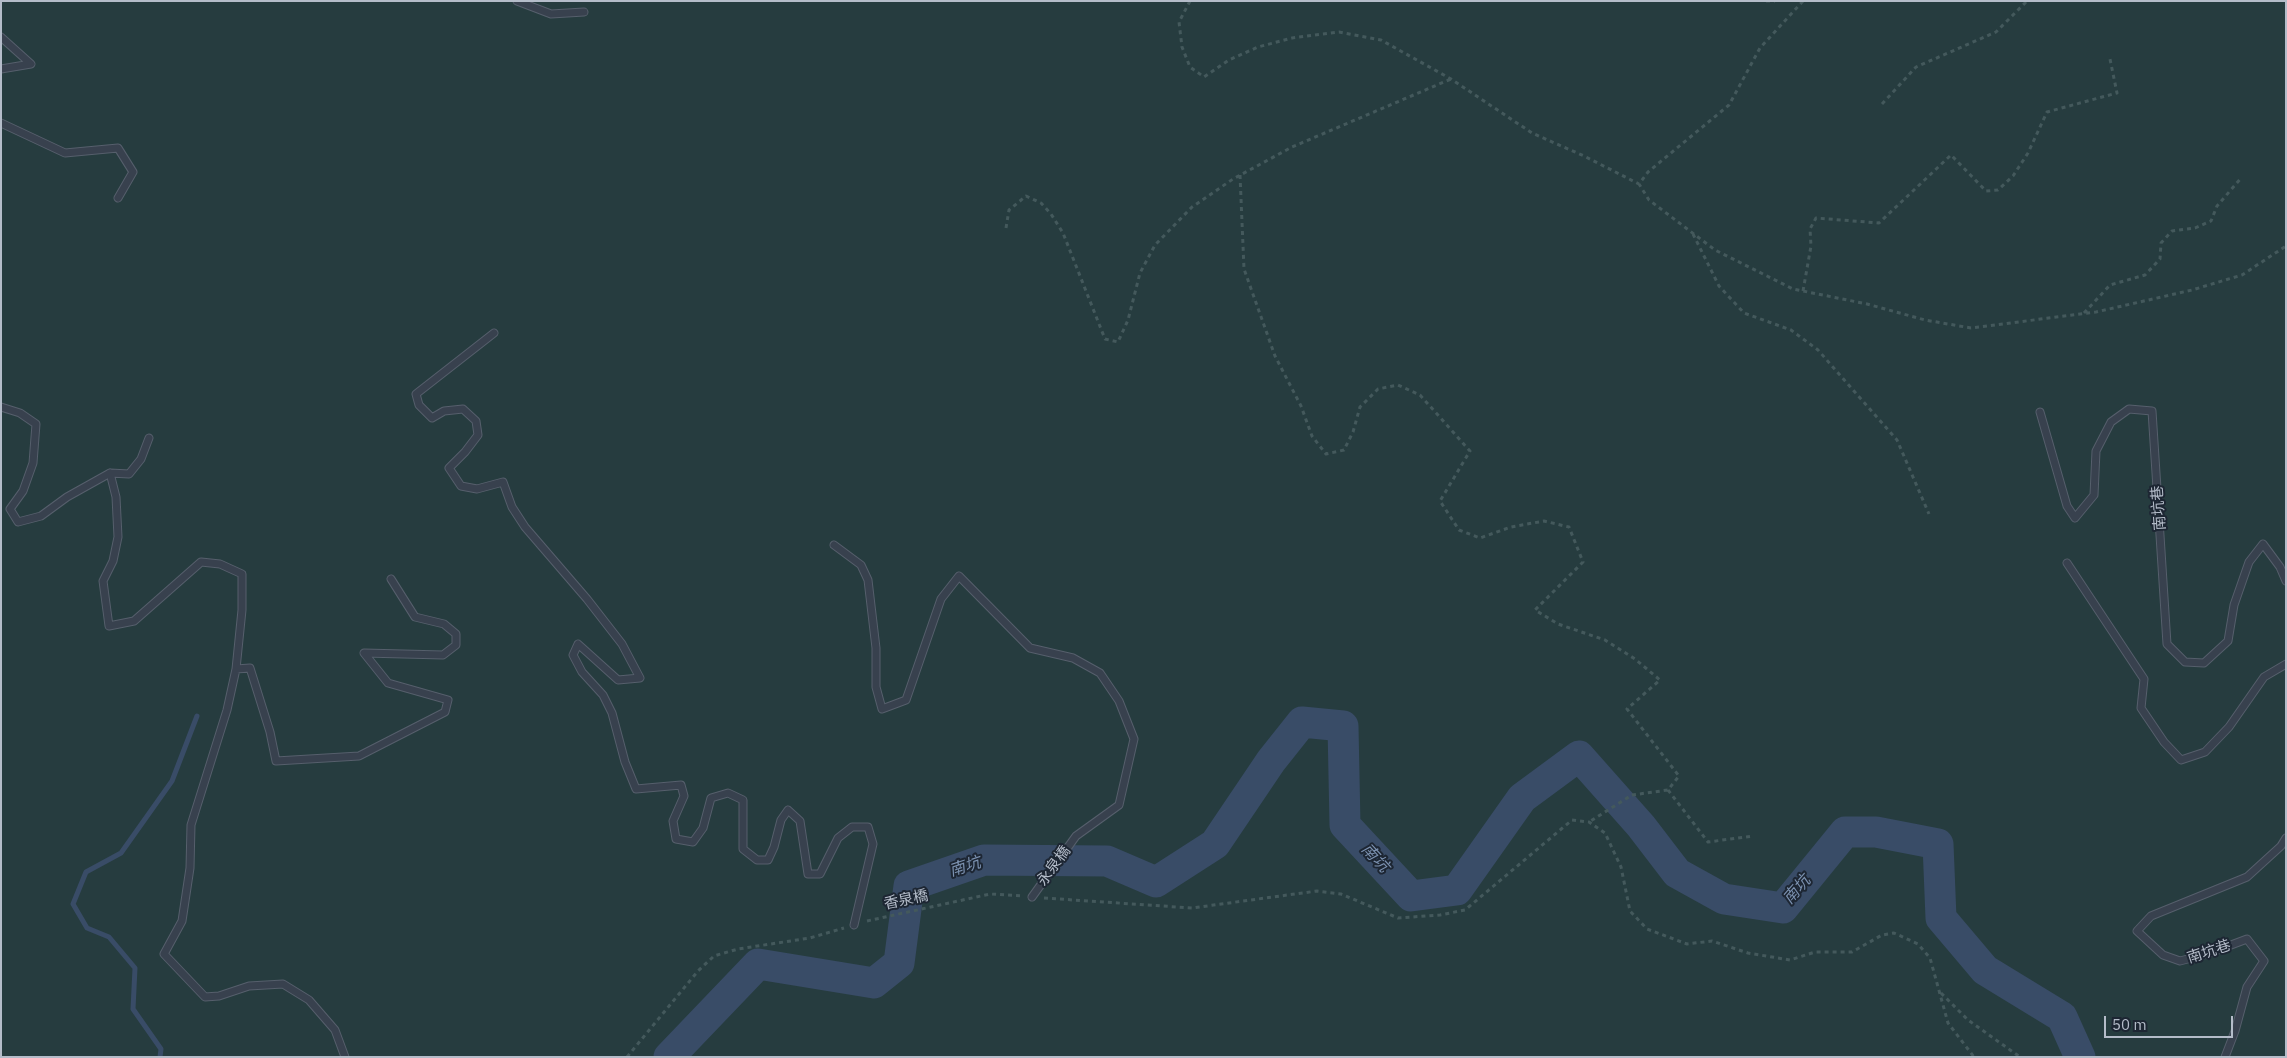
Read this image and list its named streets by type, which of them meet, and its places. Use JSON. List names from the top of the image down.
{
  "streets": {
    "lane": ["南坑巷", "永泉橋"],
    "path": ["香泉橋"]
  },
  "crossings": [
    ["永泉橋", "香泉橋"]
  ],
  "water": ["南坑"],
  "scale_bar": "50 m"
}
